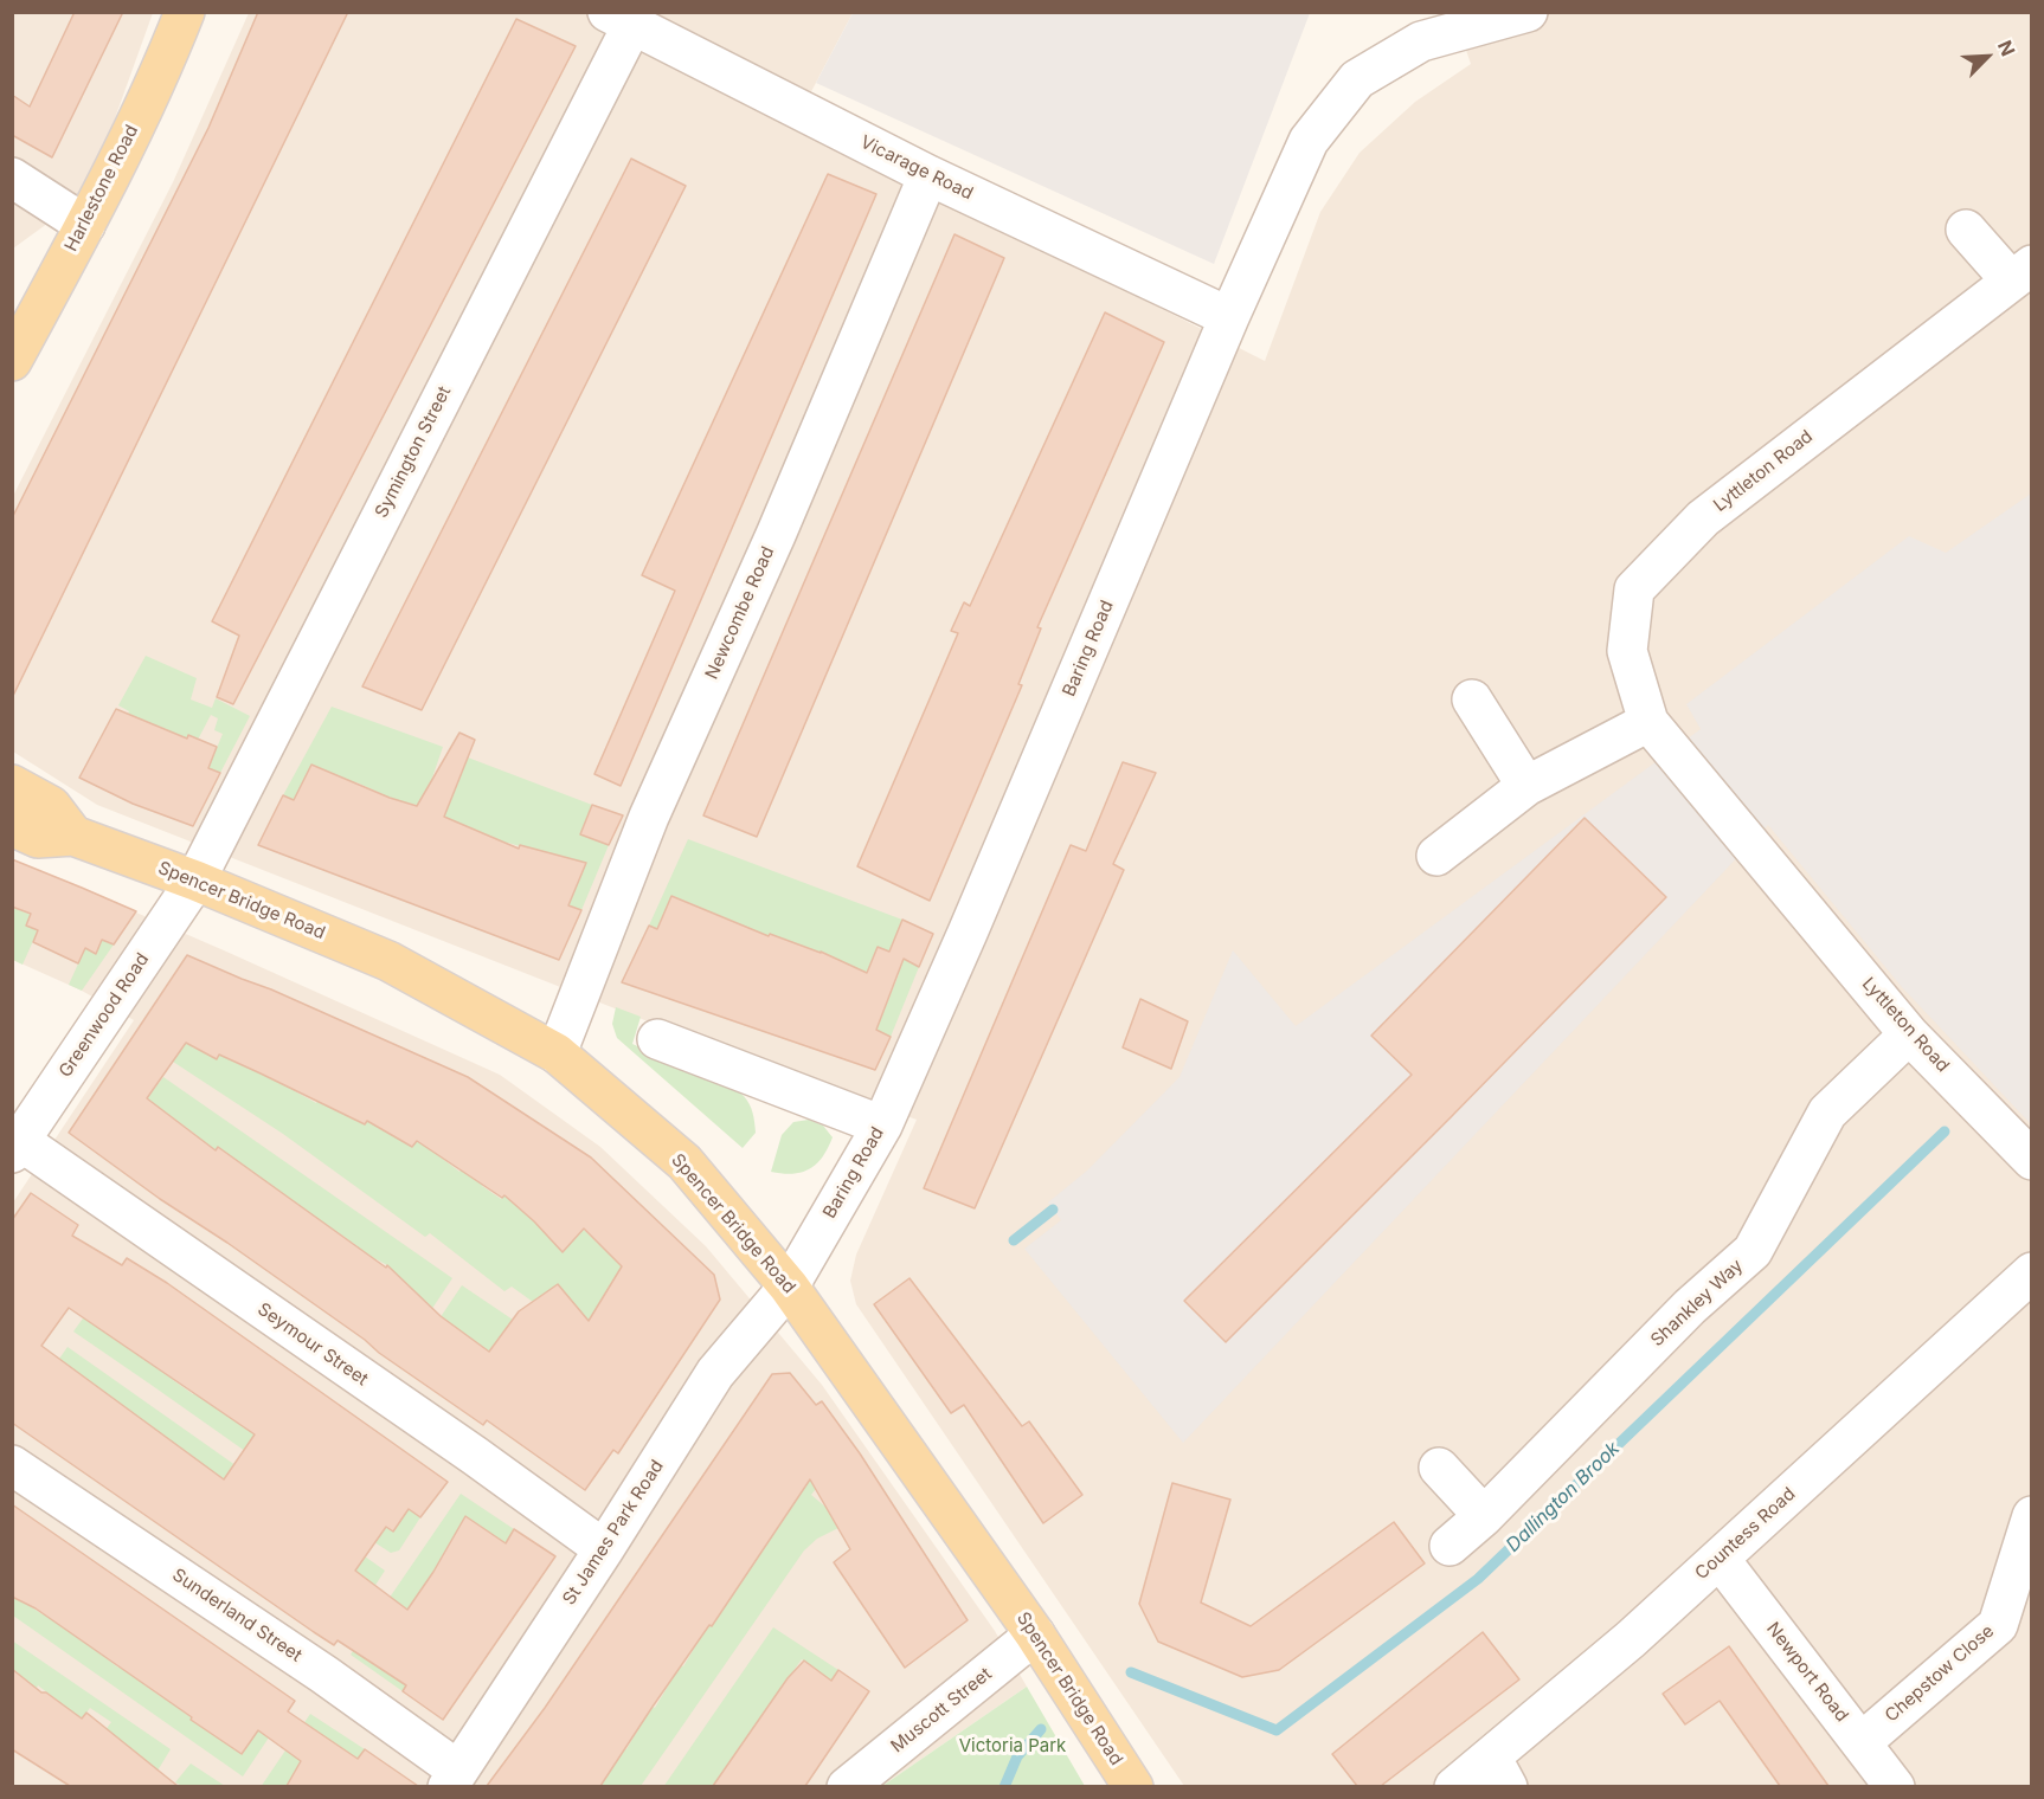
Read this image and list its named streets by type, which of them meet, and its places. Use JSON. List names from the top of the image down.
{
  "streets": {
    "main road": ["Harlestone Road", "Spencer Bridge Road"],
    "street": [
      "Vicarage Road",
      "Symington Street",
      "Lyttleton Road",
      "Newcombe Road",
      "Baring Road",
      "Greenwood Road",
      "Shankley Way",
      "Seymour Street",
      "St James Park Road",
      "Countess Road",
      "Sunderland Street",
      "Newport Road",
      "Chepstow Close",
      "Muscott Street"
    ]
  },
  "crossings": [
    ["Vicarage Road", "Symington Street"],
    ["Vicarage Road", "Newcombe Road"],
    ["Vicarage Road", "Baring Road"],
    ["Symington Street", "Spencer Bridge Road"],
    ["Symington Street", "Greenwood Road"],
    ["Lyttleton Road", "Shankley Way"],
    ["Newcombe Road", "Spencer Bridge Road"],
    ["Baring Road", "Spencer Bridge Road"],
    ["Baring Road", "St James Park Road"],
    ["Spencer Bridge Road", "Greenwood Road"],
    ["Spencer Bridge Road", "St James Park Road"],
    ["Spencer Bridge Road", "Muscott Street"],
    ["Greenwood Road", "Seymour Street"],
    ["Seymour Street", "St James Park Road"],
    ["St James Park Road", "Sunderland Street"],
    ["Countess Road", "Newport Road"],
    ["Newport Road", "Chepstow Close"]
  ],
  "water": ["Dallington Brook"],
  "parks": ["Victoria Park"],
  "north": "top right"
}
